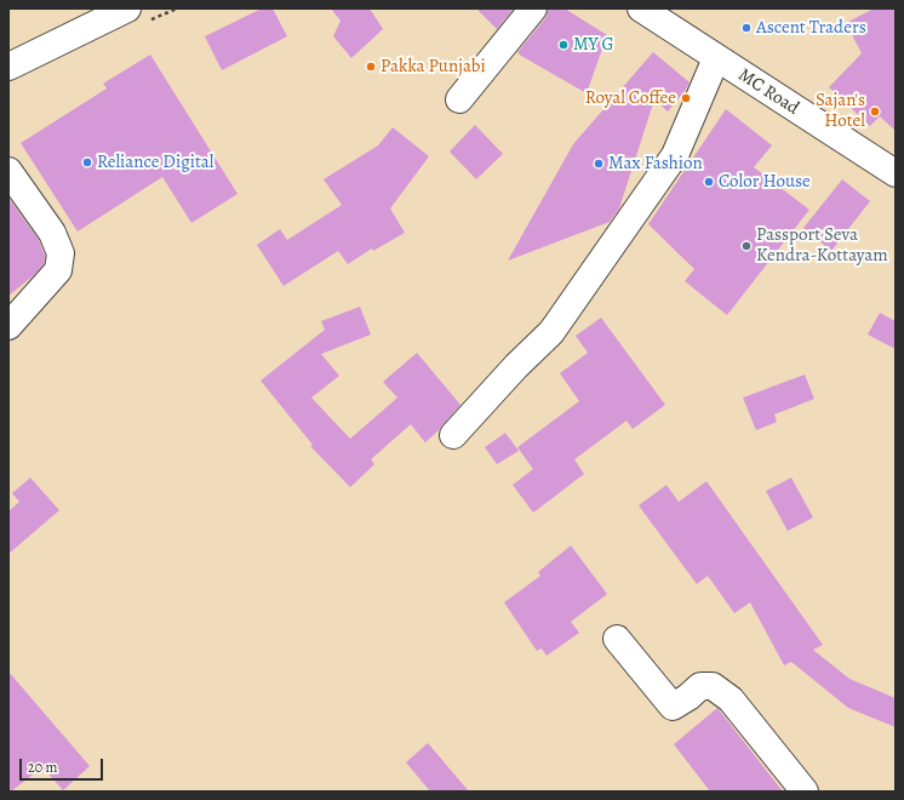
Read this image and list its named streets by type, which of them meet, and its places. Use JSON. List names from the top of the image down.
{
  "streets": {
    "street": ["MC Road"]
  },
  "places": [
    "Ascent Traders",
    "MY G",
    "Pakka Punjabi",
    "Royal Coffee",
    "Sajan's Hotel",
    "Reliance Digital",
    "Max Fashion",
    "Color House",
    "Passport Seva Kendra-Kottayam"
  ],
  "scale_bar": "20 m"
}
